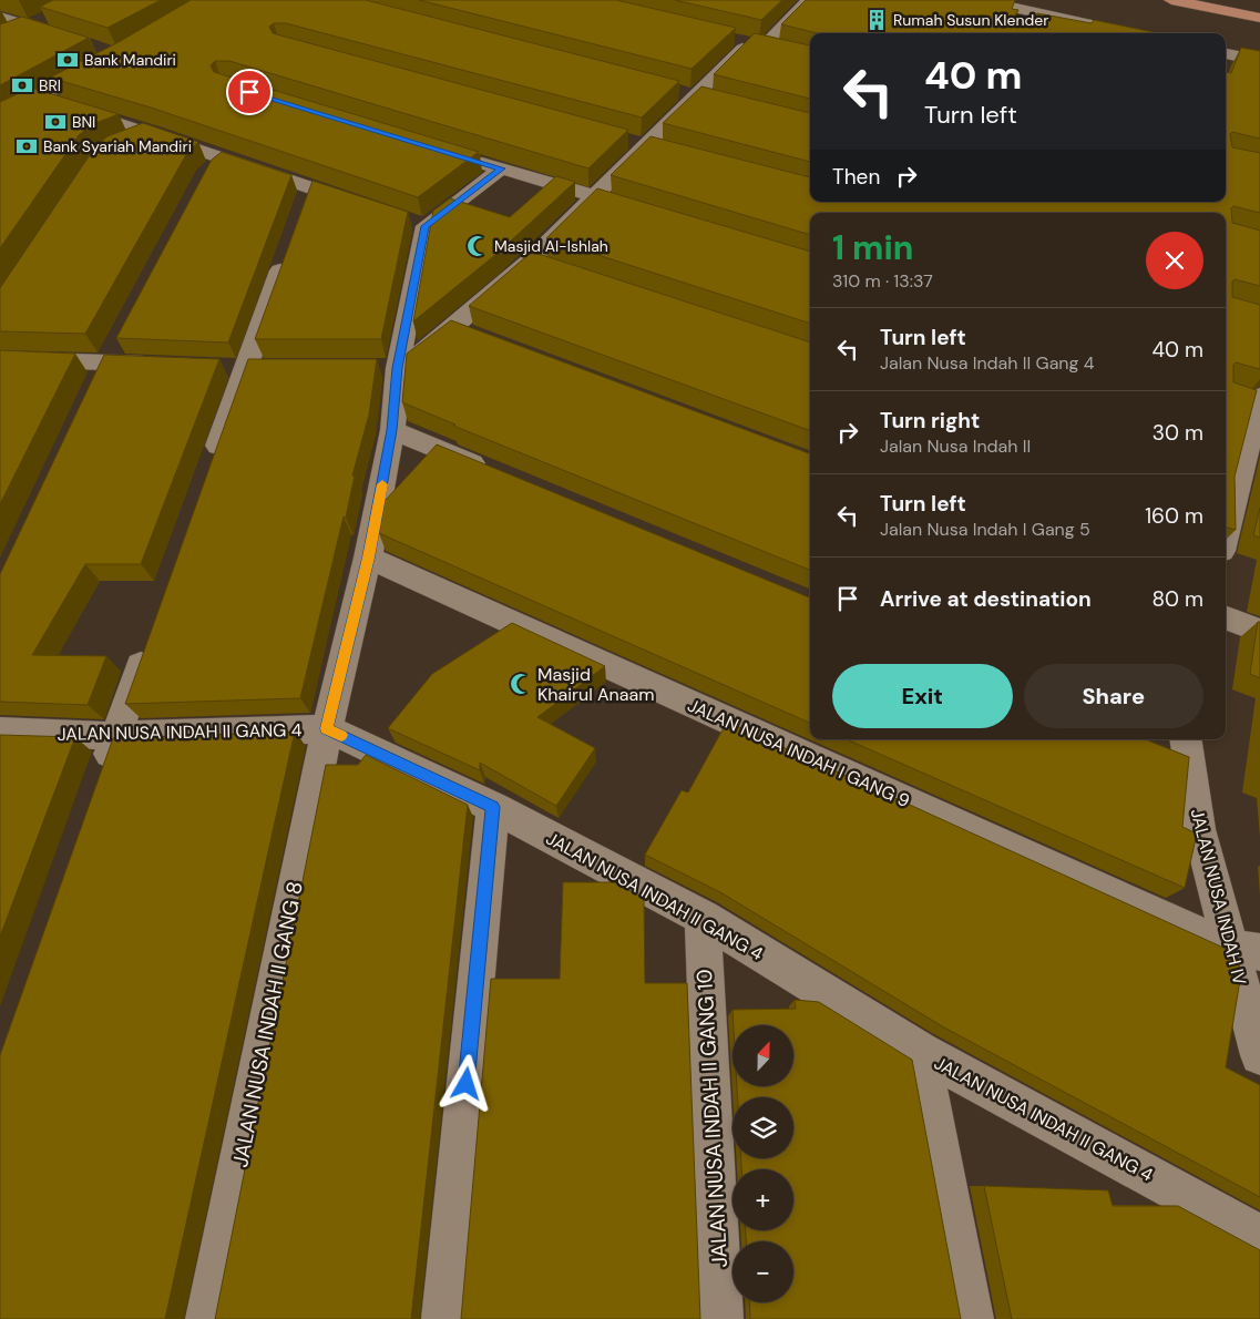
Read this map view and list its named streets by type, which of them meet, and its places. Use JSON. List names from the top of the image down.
{
  "streets": {
    "street": [
      "JALAN NUSA INDAH II GANG 4",
      "JALAN NUSA INDAH I GANG 9",
      "JALAN NUSA INDAH IV",
      "JALAN NUSA INDAH II GANG 8",
      "JALAN NUSA INDAH II GANG 10"
    ]
  },
  "crossings": [
    ["JALAN NUSA INDAH II GANG 4", "JALAN NUSA INDAH II GANG 8"],
    ["JALAN NUSA INDAH II GANG 4", "JALAN NUSA INDAH II GANG 10"],
    ["JALAN NUSA INDAH I GANG 9", "JALAN NUSA INDAH IV"],
    ["JALAN NUSA INDAH I GANG 9", "JALAN NUSA INDAH II GANG 8"]
  ],
  "places": {
    "building": ["Rumah Susun Klender"],
    "bank": [
      "Bank Mandiri",
      "BRI",
      "BNI",
      "Bank Syariah Mandiri"
    ],
    "mosque": ["Masjid Al-Ishlah", "Masjid Khairul Anaam"]
  },
  "north": "top",
  "page": {
    "turn": ["40 m", "Turn left"],
    "then": "Then",
    "heading": ["1 min", "310 m · 13:37"],
    "list": [
      {
        "name": "Turn left",
        "note": "Jalan Nusa Indah II Gang 4",
        "value": "40 m"
      },
      {
        "name": "Turn right",
        "note": "Jalan Nusa Indah II",
        "value": "30 m"
      },
      {
        "name": "Turn left",
        "note": "Jalan Nusa Indah I Gang 5",
        "value": "160 m"
      },
      {
        "name": "Arrive at destination",
        "value": "80 m"
      }
    ],
    "buttons": ["Exit", "Share"],
    "map_buttons": ["+", "−"]
  }
}
